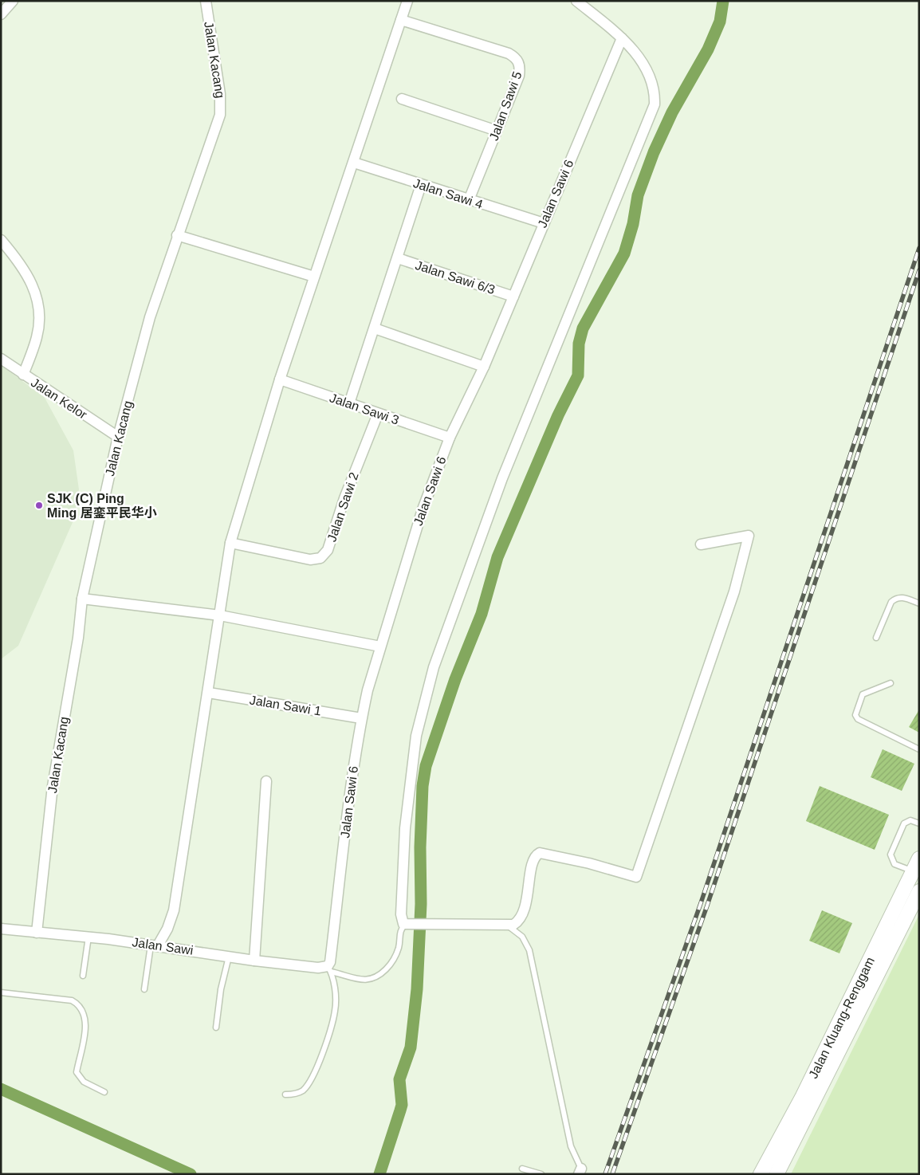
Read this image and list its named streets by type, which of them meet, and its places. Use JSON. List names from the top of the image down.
{
  "streets": {
    "main road": ["Jalan Kluang-Renggam"],
    "street": [
      "Jalan Kacang",
      "Jalan Sawi 5",
      "Jalan Sawi 4",
      "Jalan Sawi 6",
      "Jalan Sawi 6/3",
      "Jalan Kelor",
      "Jalan Sawi 3",
      "Jalan Sawi 2",
      "Jalan Sawi 1",
      "Jalan Sawi"
    ]
  },
  "crossings": [
    ["Jalan Kacang", "Jalan Kelor"],
    ["Jalan Kacang", "Jalan Sawi"],
    ["Jalan Sawi 5", "Jalan Sawi 4"],
    ["Jalan Sawi 4", "Jalan Sawi 6"],
    ["Jalan Sawi 6", "Jalan Sawi 6/3"],
    ["Jalan Sawi 6", "Jalan Sawi 3"],
    ["Jalan Sawi 6", "Jalan Sawi 1"],
    ["Jalan Sawi 6", "Jalan Sawi"],
    ["Jalan Sawi 3", "Jalan Sawi 2"]
  ],
  "places": ["SJK (C) Ping Ming 居銮平民华小"]
}
